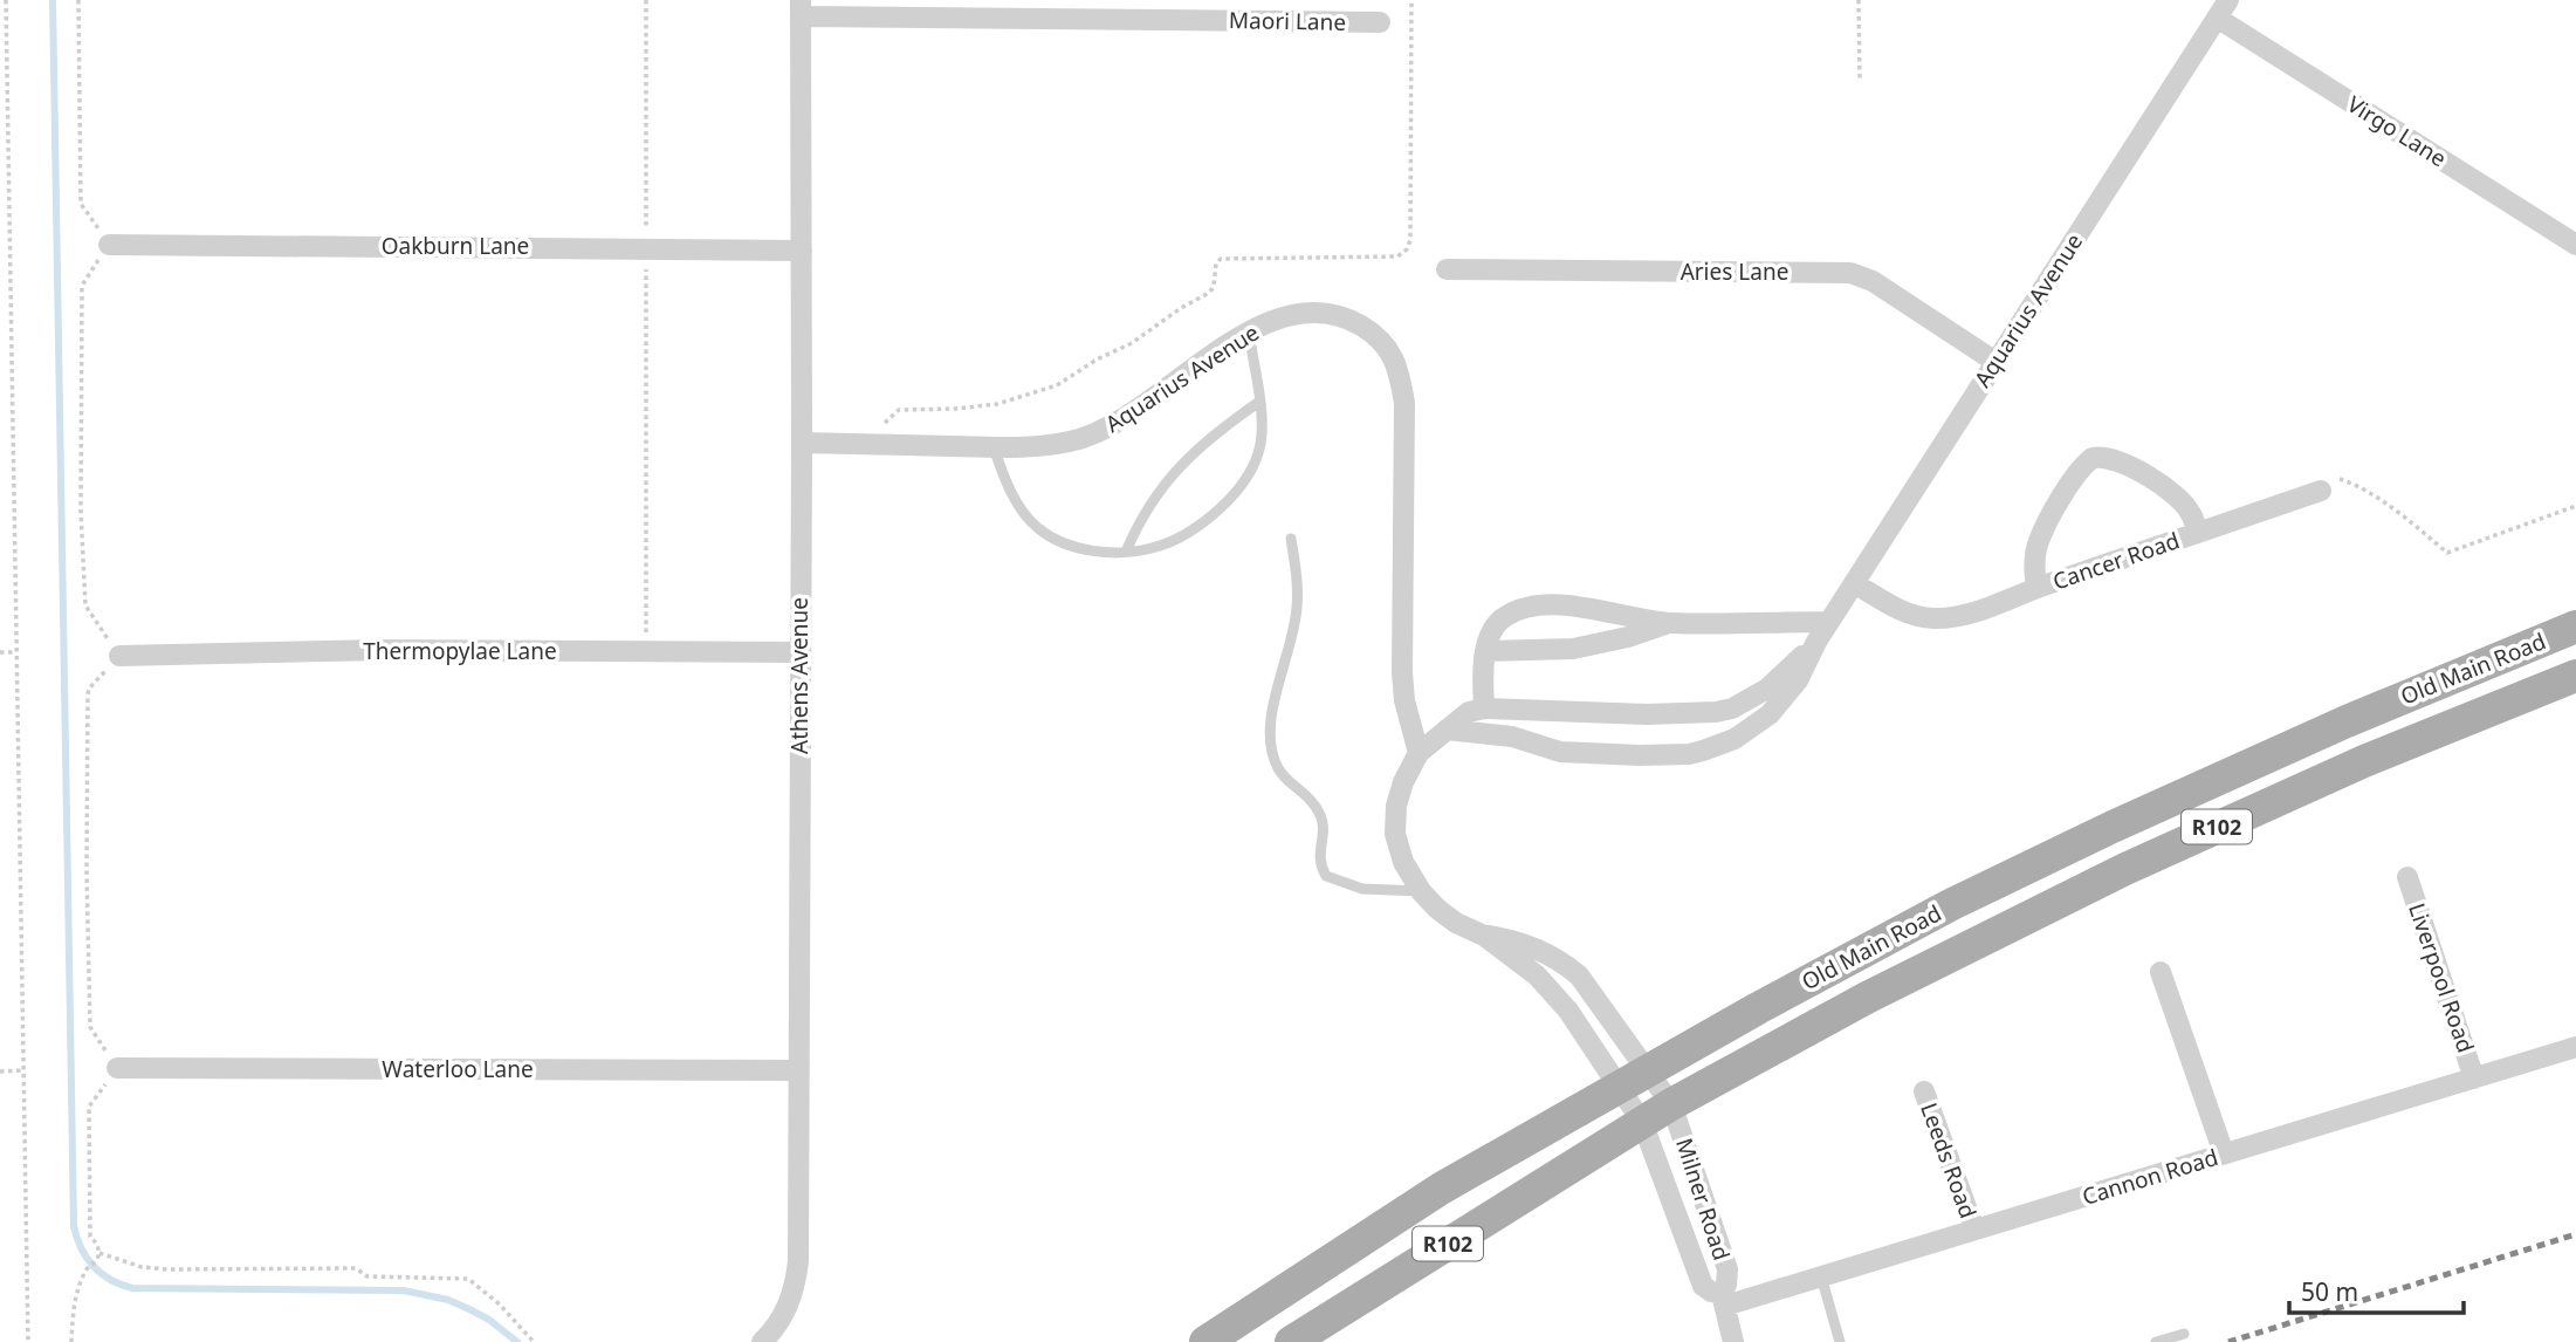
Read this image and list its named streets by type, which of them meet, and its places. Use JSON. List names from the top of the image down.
{
  "streets": {
    "main road": ["Old Main Road", "R102"],
    "street": [
      "Maori Lane",
      "Virgo Lane",
      "Oakburn Lane",
      "Aries Lane",
      "Aquarius Avenue",
      "Cancer Road",
      "Thermopylae Lane",
      "Athens Avenue",
      "Liverpool Road",
      "Waterloo Lane",
      "Leeds Road",
      "Cannon Road",
      "Milner Road"
    ]
  },
  "crossings": [
    ["Maori Lane", "Athens Avenue"],
    ["Virgo Lane", "Aquarius Avenue"],
    ["Oakburn Lane", "Athens Avenue"],
    ["Aries Lane", "Aquarius Avenue"],
    ["Aquarius Avenue", "Cancer Road"],
    ["Aquarius Avenue", "Athens Avenue"],
    ["Thermopylae Lane", "Athens Avenue"],
    ["Old Main Road", "Milner Road"],
    ["Athens Avenue", "Waterloo Lane"],
    ["Liverpool Road", "Cannon Road"],
    ["Leeds Road", "Cannon Road"],
    ["Cannon Road", "Milner Road"]
  ],
  "scale_bar": "50 m"
}
